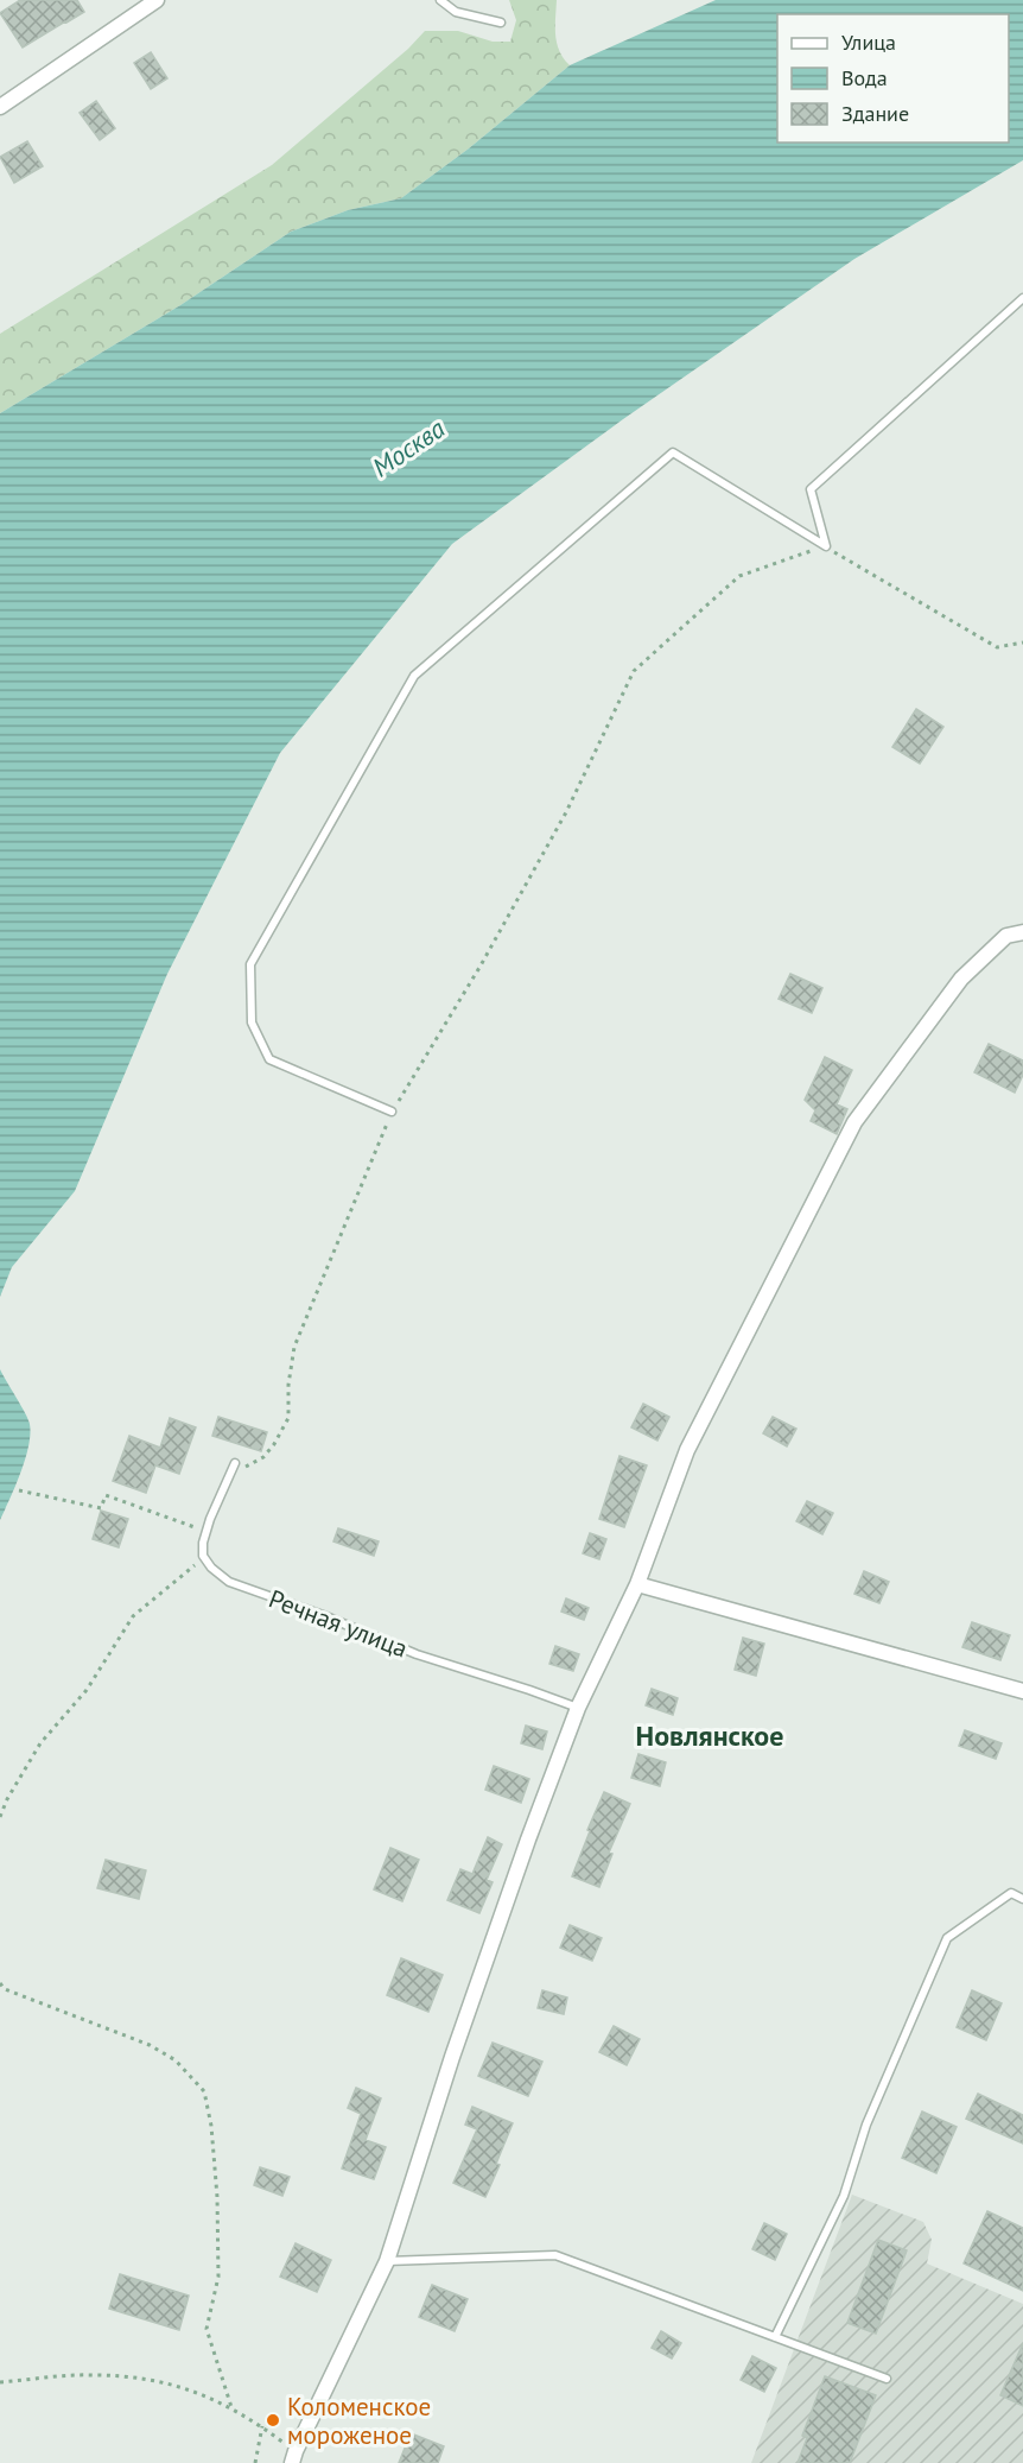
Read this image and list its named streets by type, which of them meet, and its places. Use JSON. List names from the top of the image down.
{
  "streets": {
    "lane": ["Речная улица"]
  },
  "districts": ["Новлянское"],
  "water": ["Москва"],
  "places": ["Коломенское мороженое"],
  "legend": ["Улица", "Вода", "Здание"]
}
